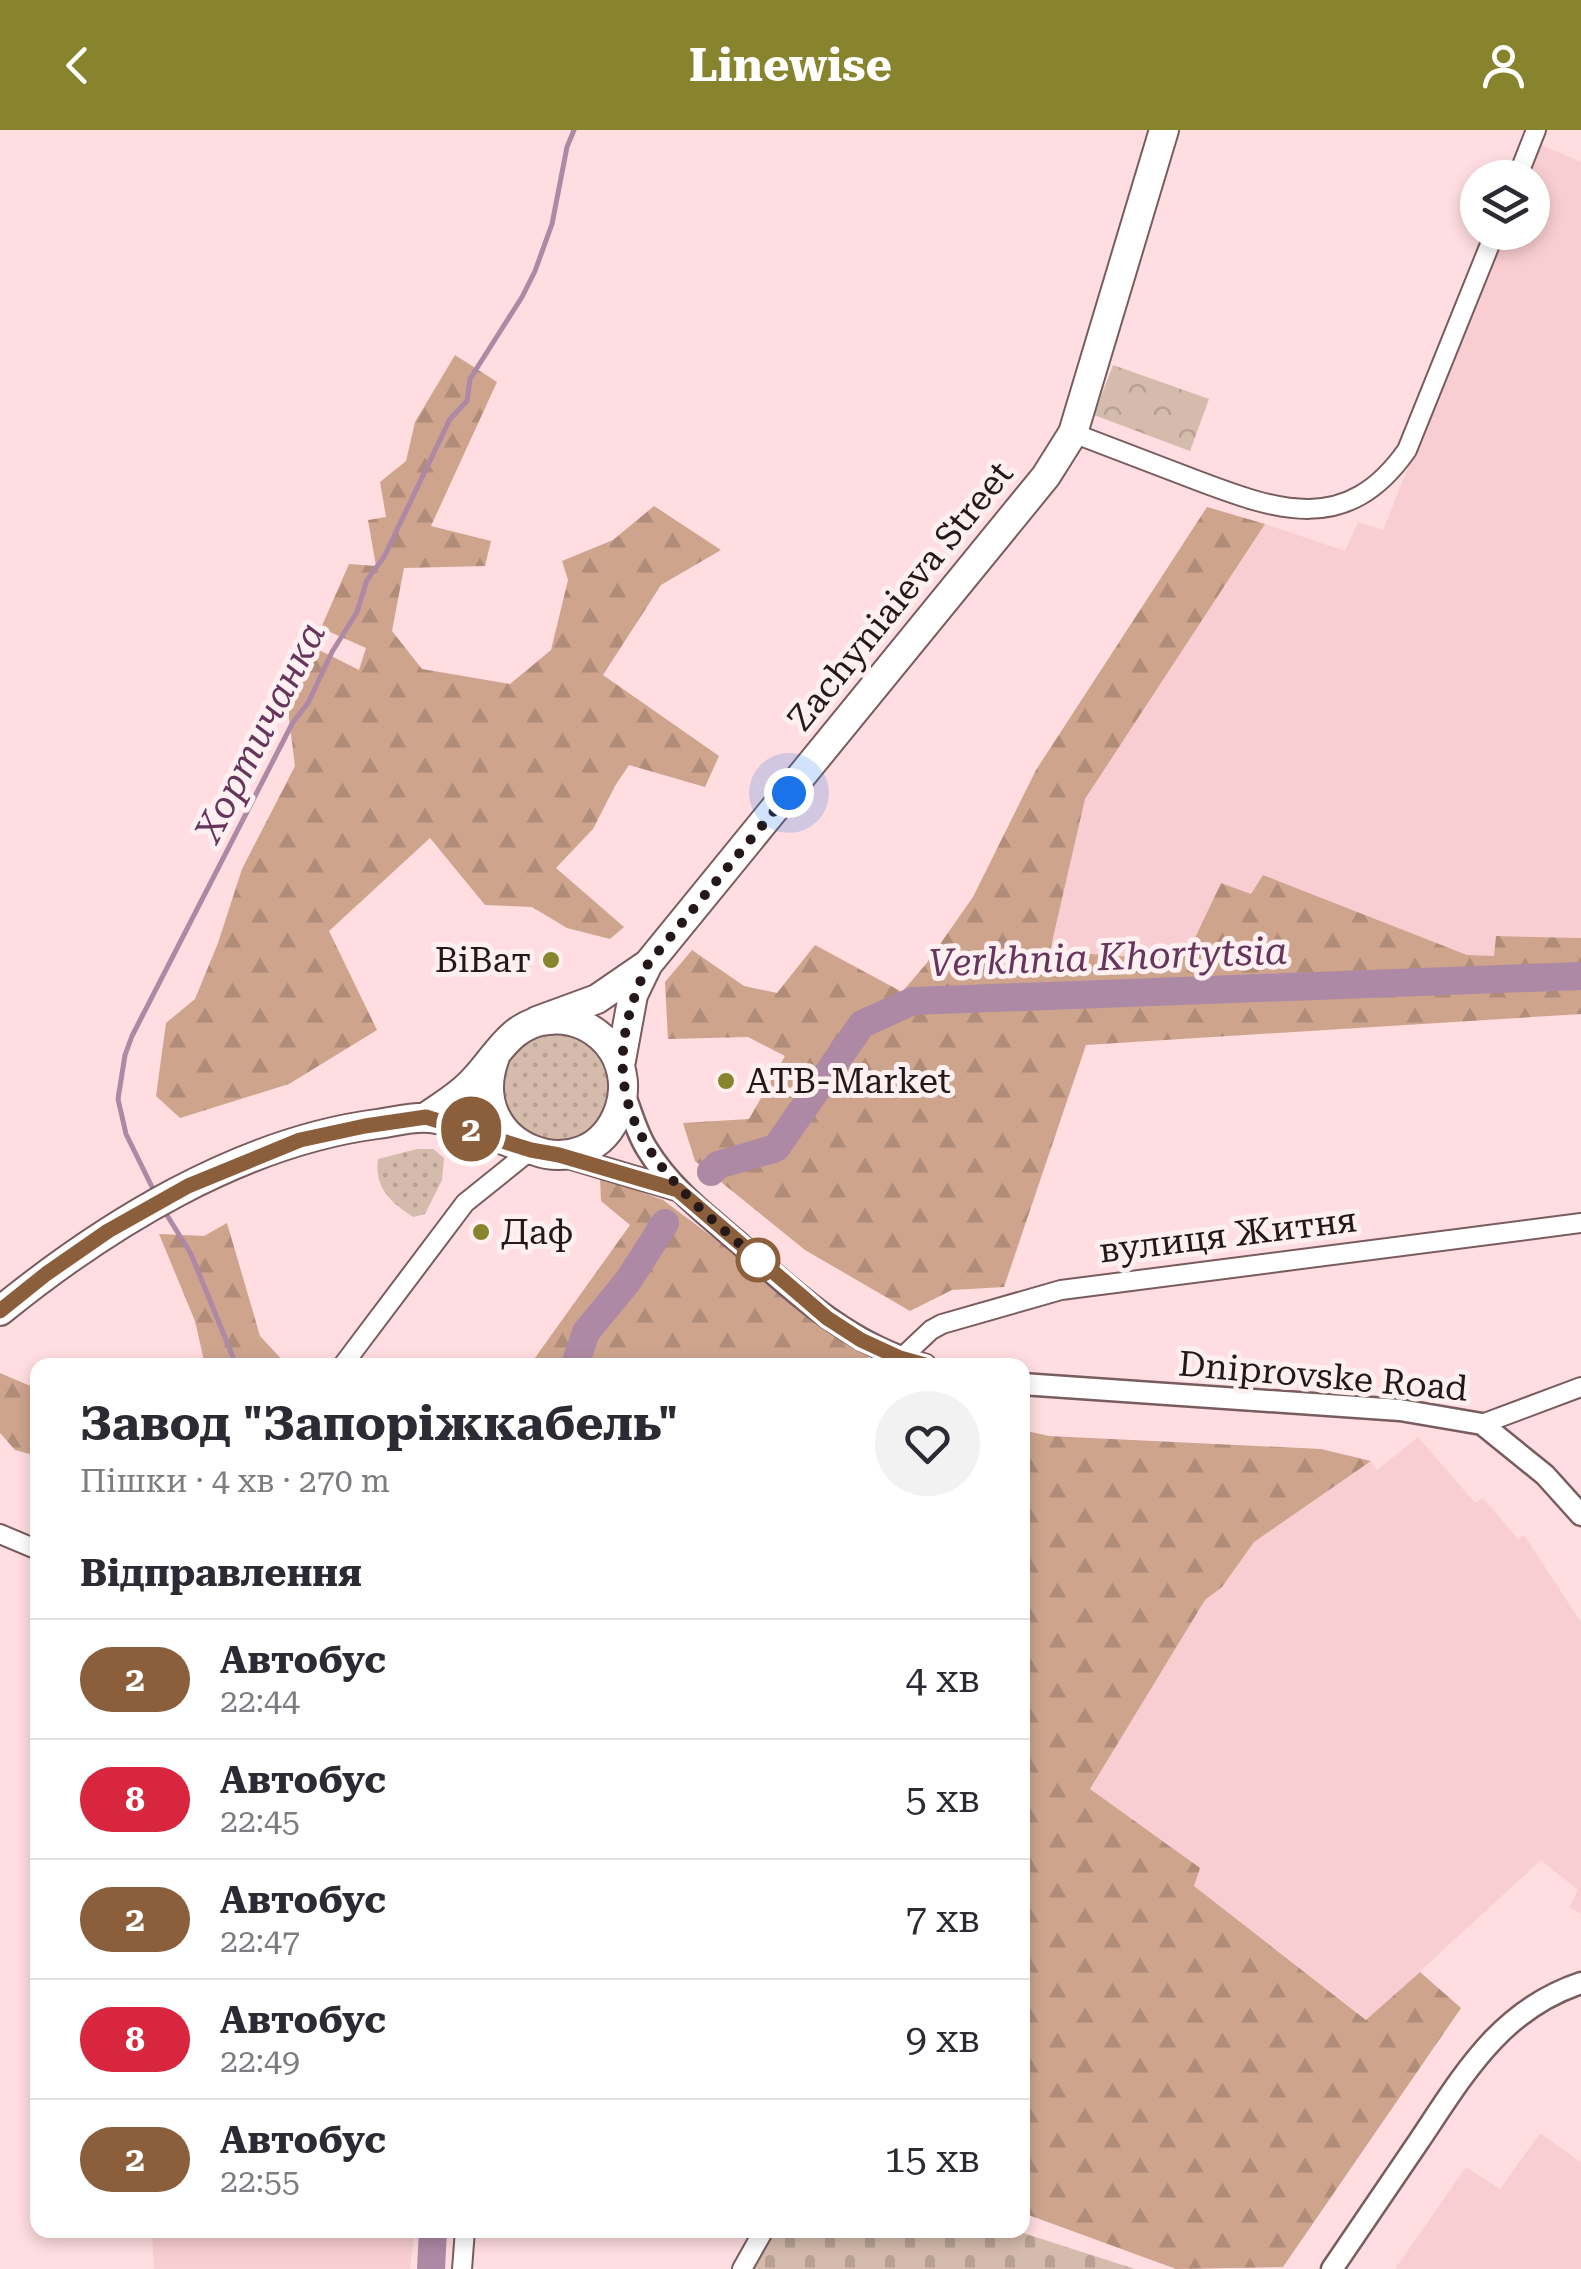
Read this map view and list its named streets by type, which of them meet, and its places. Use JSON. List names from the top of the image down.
{
  "streets": {
    "main road": ["Zachyniaieva Street"],
    "street": ["вулиця Житня", "Dniprovske Road"]
  },
  "water": ["Хортичанка", "Verkhnia Khortytsia"],
  "places": ["ВіВат", "ATB-Market", "Даф"],
  "lines": ["bus line 2"],
  "page": {
    "header": "Linewise",
    "on_map": "2",
    "heading": [
      ["Завод \"Запоріжкабель\"", "Пішки · 4 хв · 270 m"],
      "Відправлення"
    ],
    "list": [
      {
        "mark": "2",
        "name": "Автобус",
        "note": "22:44",
        "value": "4 хв"
      },
      {
        "mark": "8",
        "name": "Автобус",
        "note": "22:45",
        "value": "5 хв"
      },
      {
        "mark": "2",
        "name": "Автобус",
        "note": "22:47",
        "value": "7 хв"
      },
      {
        "mark": "8",
        "name": "Автобус",
        "note": "22:49",
        "value": "9 хв"
      },
      {
        "mark": "2",
        "name": "Автобус",
        "note": "22:55",
        "value": "15 хв"
      }
    ]
  }
}
